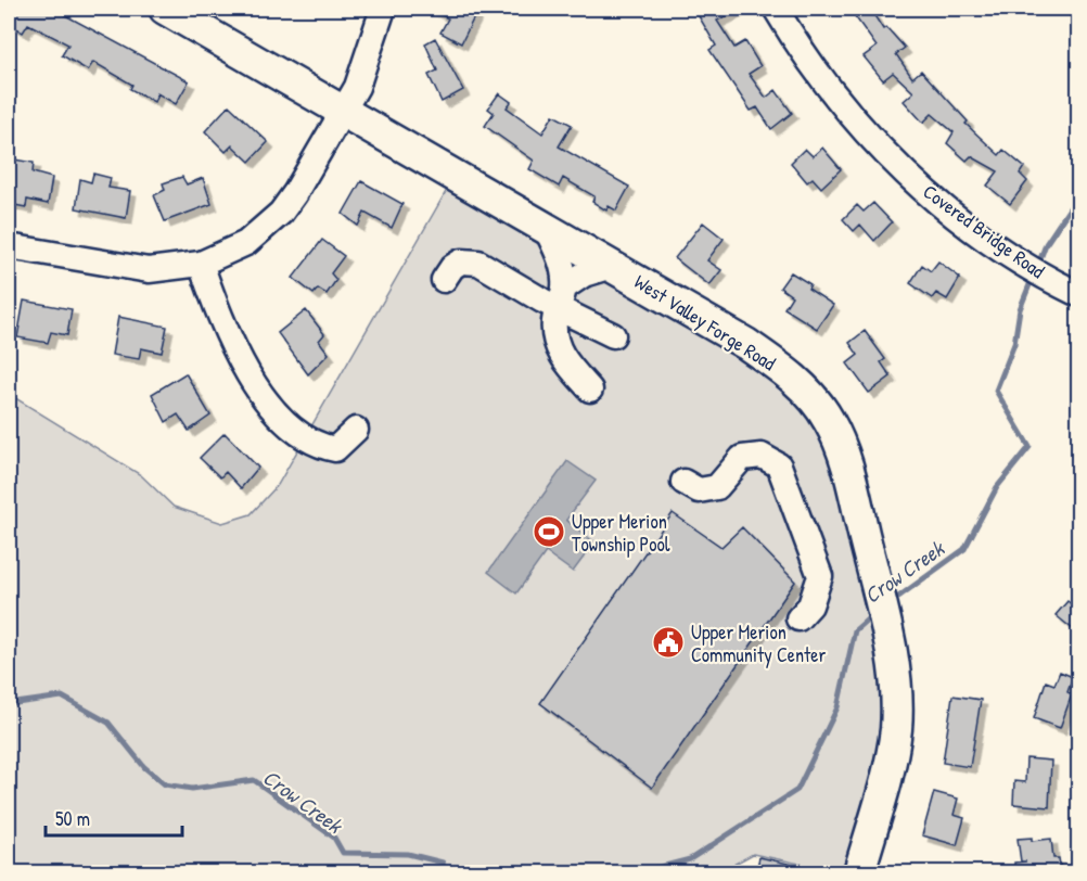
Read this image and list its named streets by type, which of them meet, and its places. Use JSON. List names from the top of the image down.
{
  "streets": {
    "main road": ["West Valley Forge Road"],
    "street": ["Covered Bridge Road"]
  },
  "water": ["Crow Creek"],
  "places": {
    "sports": ["Upper Merion Township Pool"],
    "public building": ["Upper Merion Community Center"]
  },
  "scale_bar": "50 m"
}
